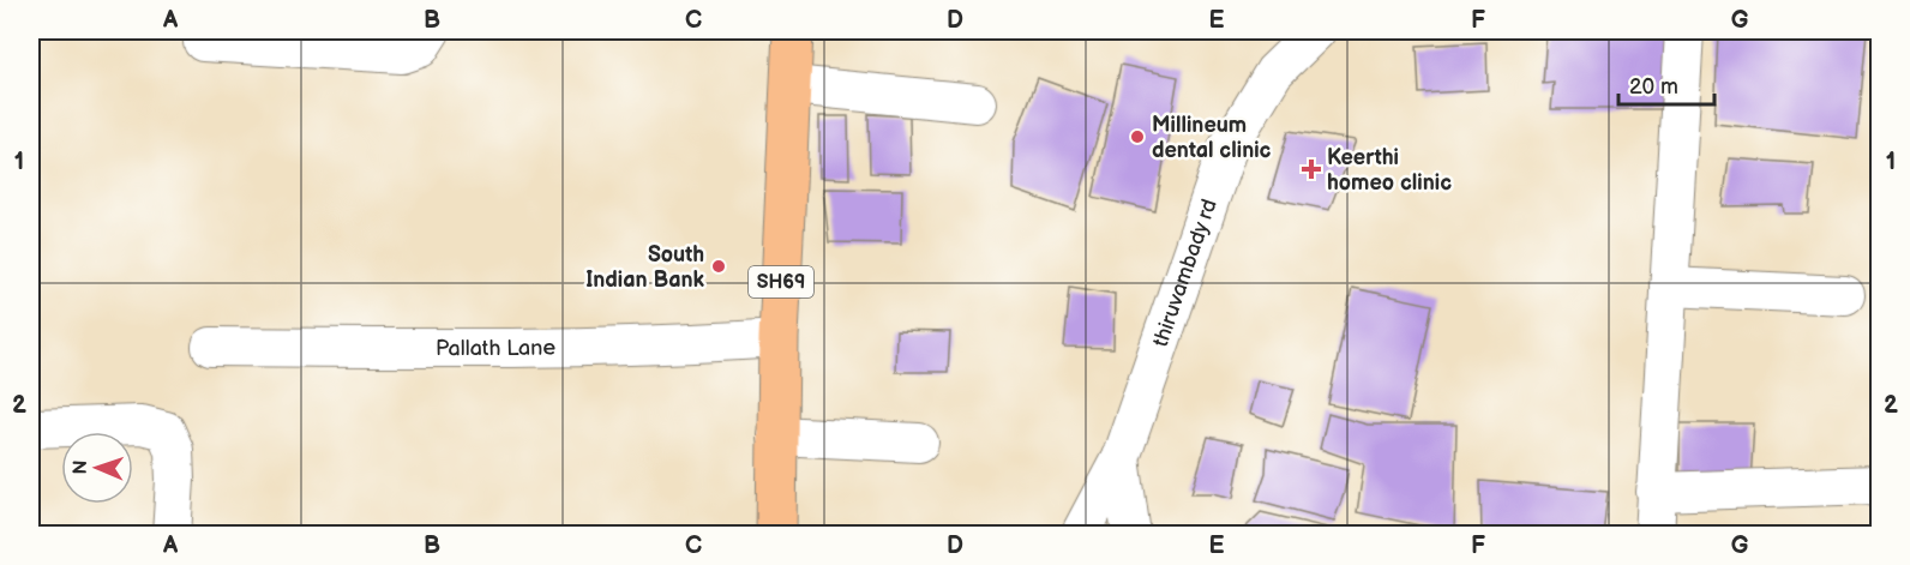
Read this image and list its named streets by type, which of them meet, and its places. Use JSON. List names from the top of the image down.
{
  "streets": {
    "main road": ["SH69"],
    "street": ["thiruvambady rd", "Pallath Lane"]
  },
  "crossings": [
    ["SH69", "Pallath Lane"]
  ],
  "places": {
    "other": ["Millineum dental clinic", "South Indian Bank"],
    "health": ["Keerthi homeo clinic"]
  },
  "scale_bar": "20 m",
  "north": "left",
  "grid": {
    "columns": [
      "A",
      "B",
      "C",
      "D",
      "E",
      "F",
      "G"
    ],
    "rows": ["1", "2"]
  }
}
